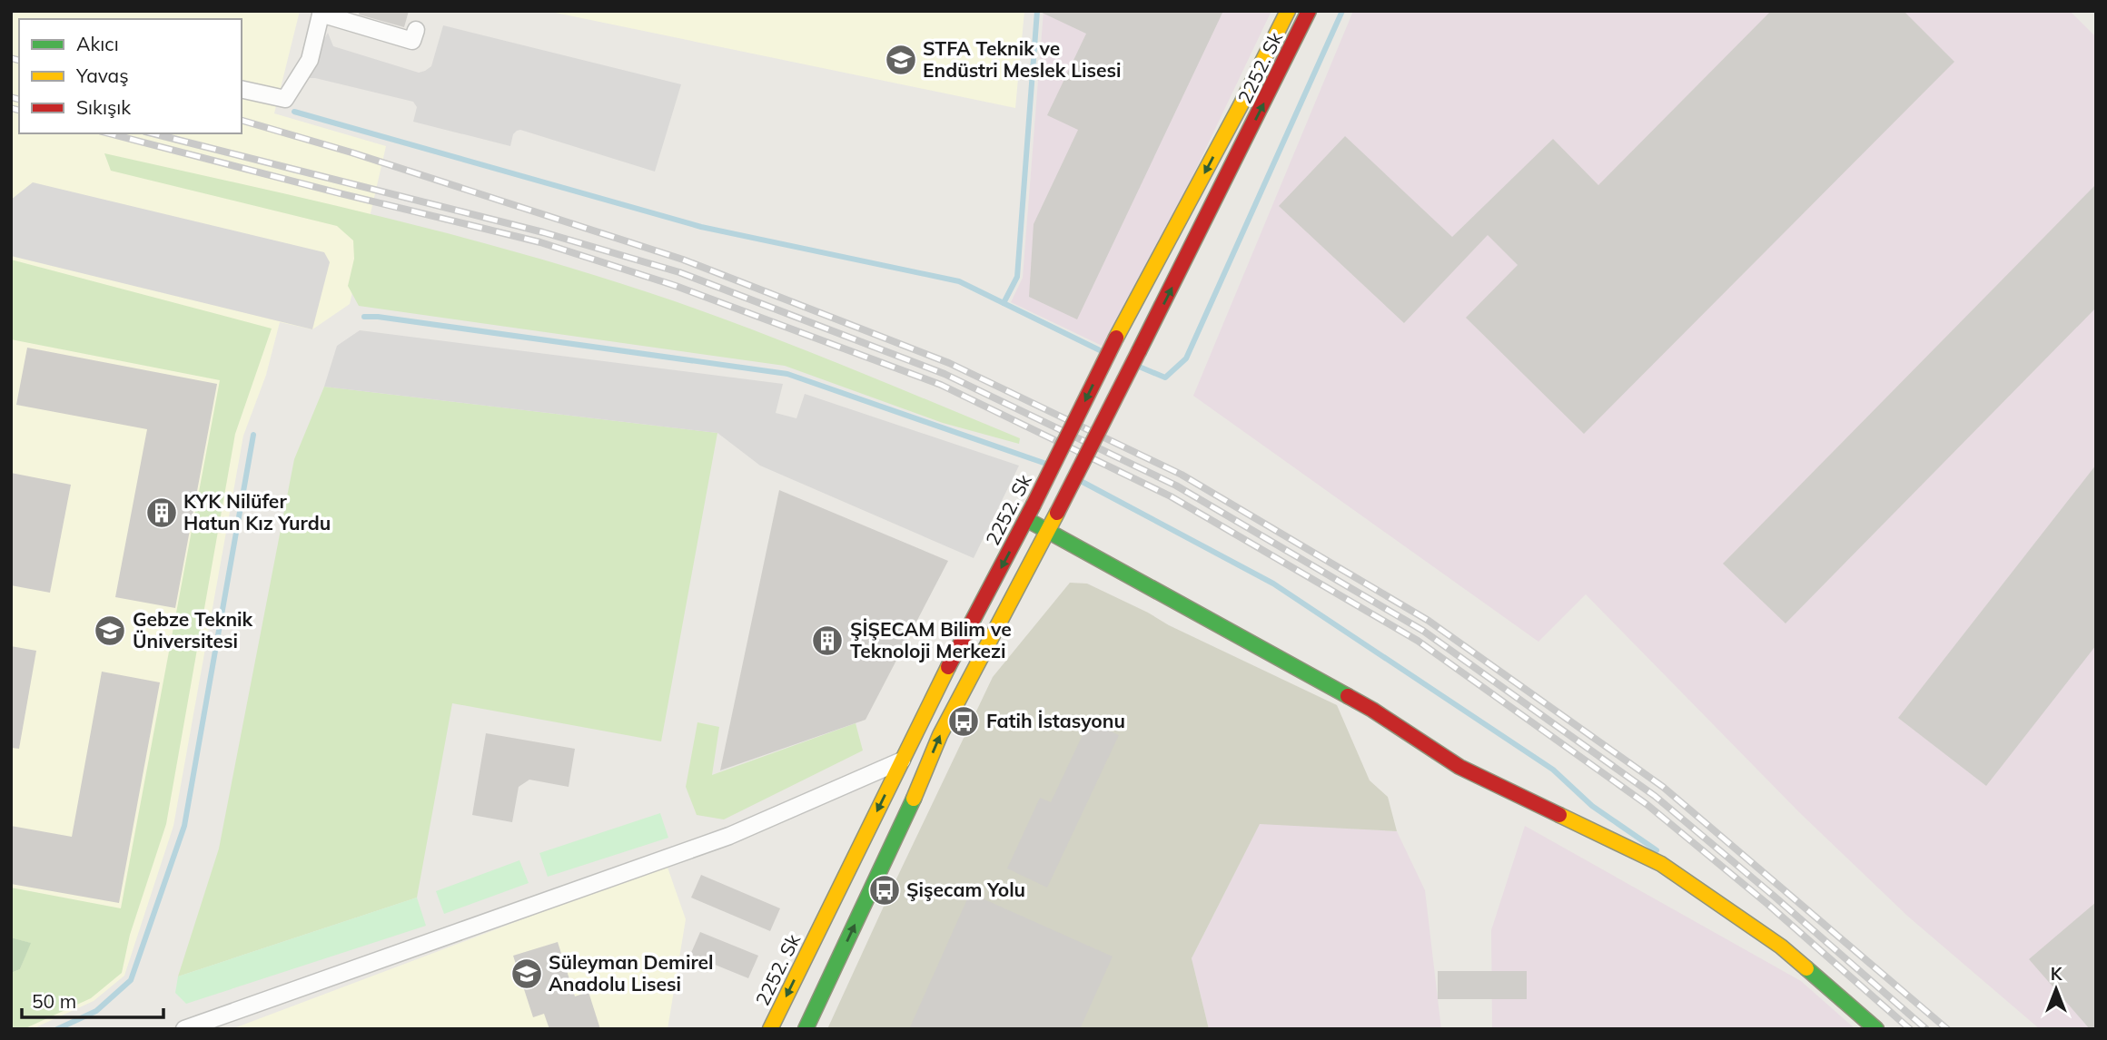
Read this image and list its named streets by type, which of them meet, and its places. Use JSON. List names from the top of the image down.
{
  "streets": {
    "main road": ["2252. Sk"]
  },
  "places": {
    "school or university": ["STFA Teknik ve Endüstri Meslek Lisesi", "Gebze Teknik Üniversitesi", "Süleyman Demirel Anadolu Lisesi"],
    "building": ["KYK Nilüfer Hatun Kız Yurdu", "ŞİŞECAM Bilim ve Teknoloji Merkezi"],
    "bus stop": ["Fatih İstasyonu", "Şişecam Yolu"]
  },
  "legend": ["Akıcı", "Yavaş", "Sıkışık"],
  "scale_bar": "50 m",
  "north": "top"
}
